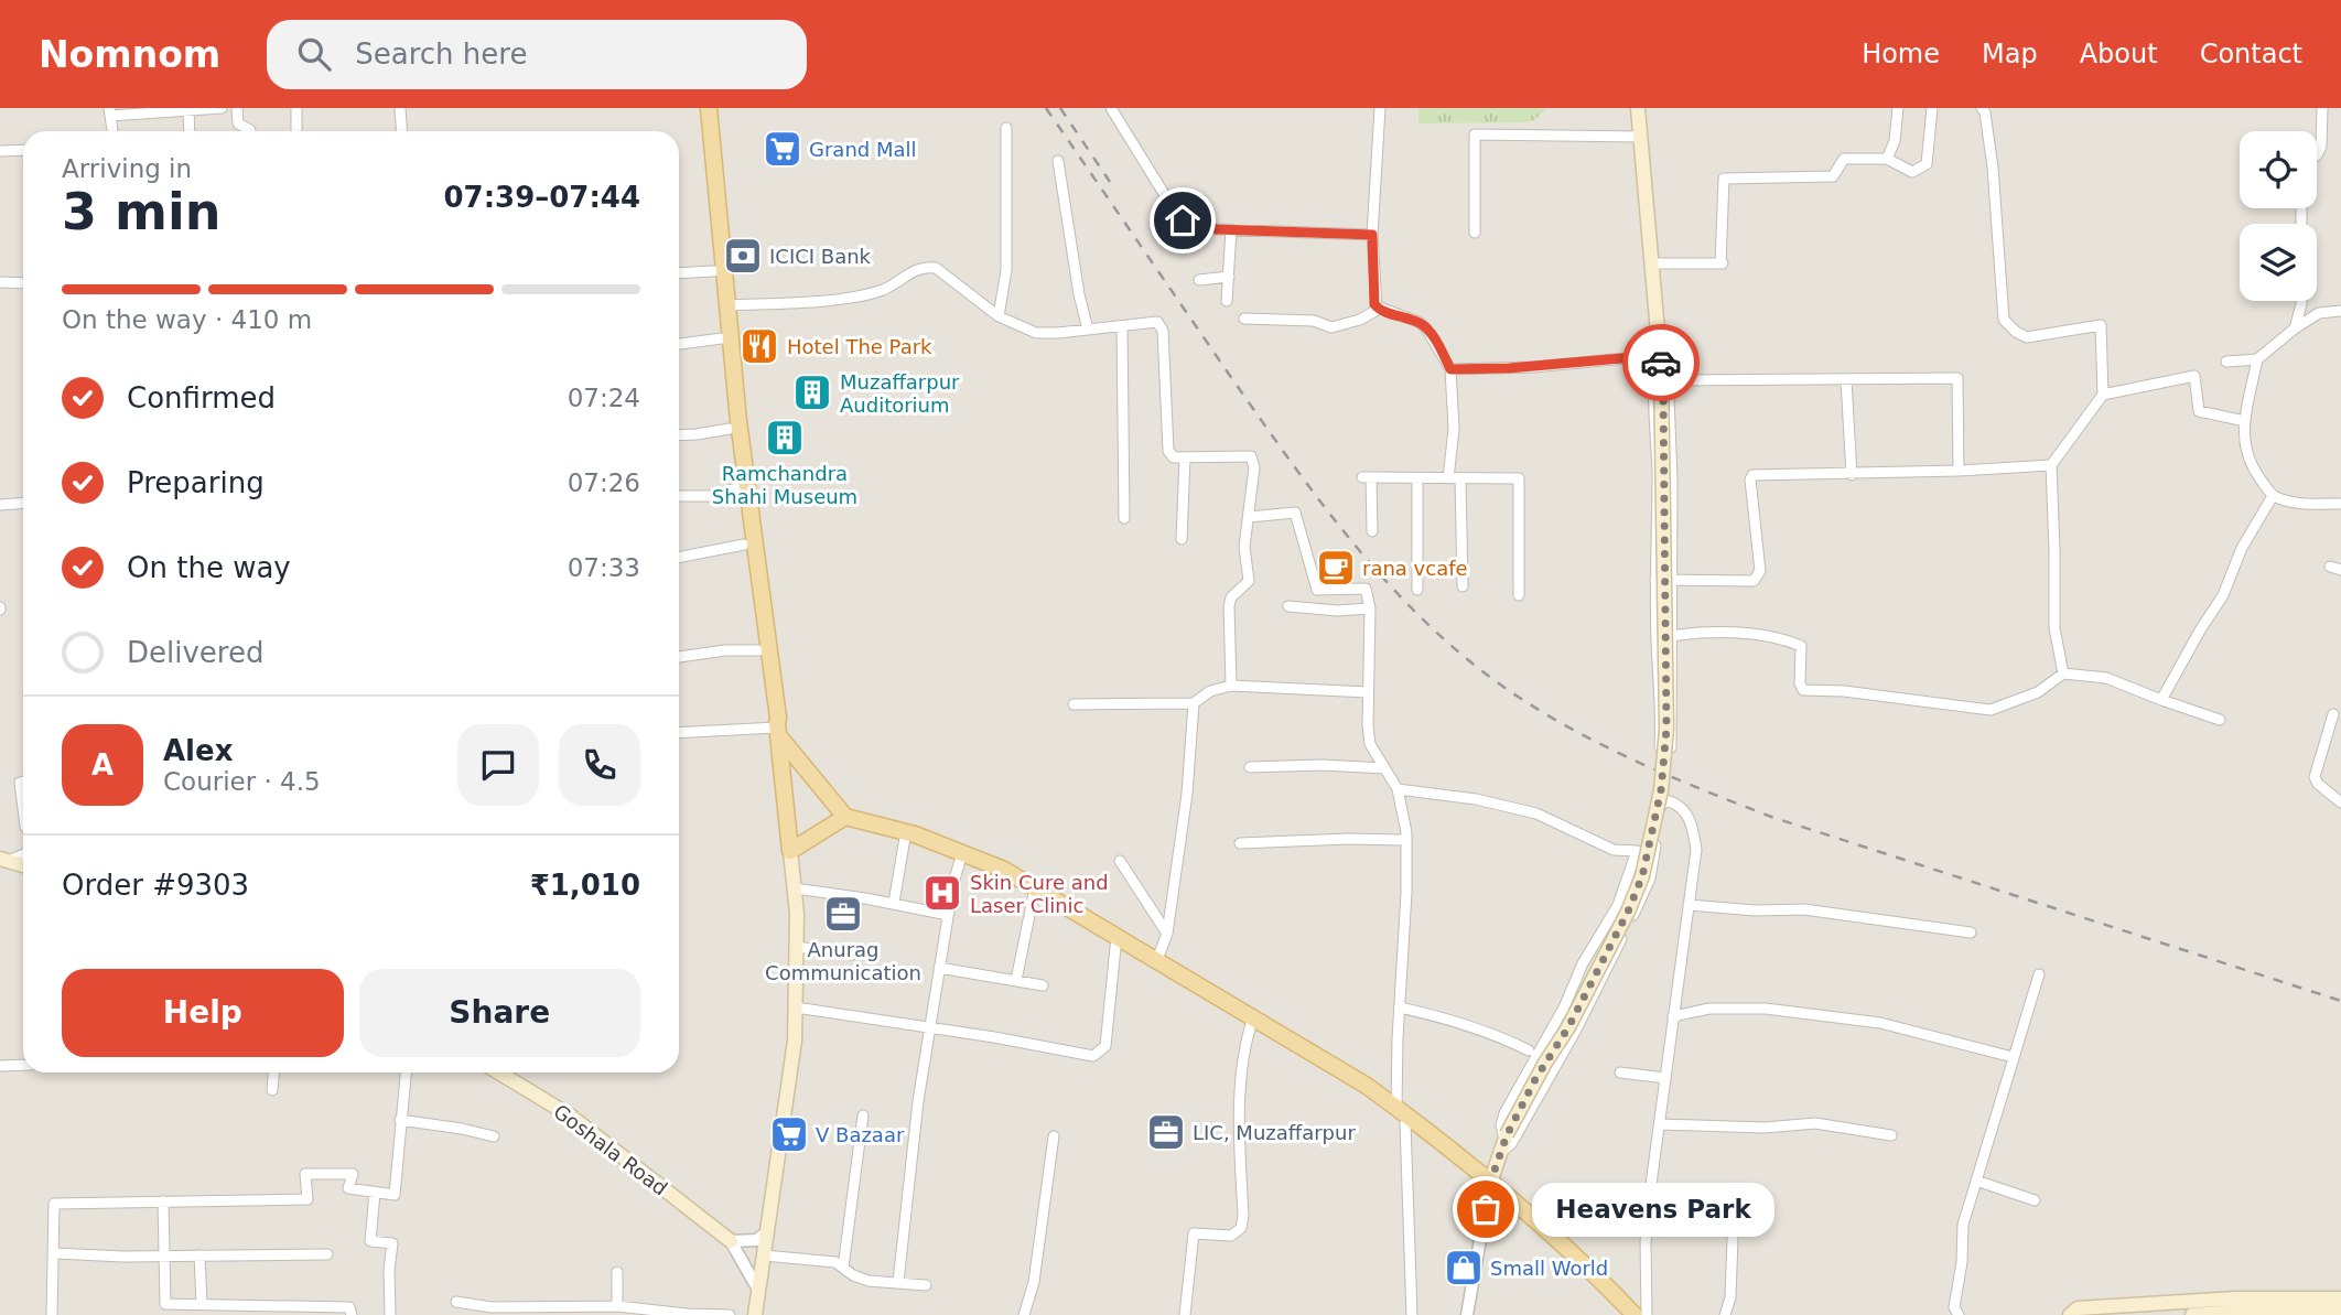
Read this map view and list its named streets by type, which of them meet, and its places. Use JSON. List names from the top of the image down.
{
  "streets": {
    "main road": ["Goshala Road"]
  },
  "places": {
    "supermarket": ["Grand Mall", "V Bazaar"],
    "bank": ["ICICI Bank"],
    "restaurant": ["Hotel The Park"],
    "building": ["Muzaffarpur Auditorium", "Ramchandra Shahi Museum"],
    "cafe": ["rana vcafe"],
    "hospital": ["Skin Cure and Laser Clinic"],
    "office": ["Anurag Communication", "LIC, Muzaffarpur"],
    "other": ["Heavens Park"],
    "shop": ["Small World"]
  },
  "page": {
    "header": "Nomnom",
    "search": "Search here",
    "nav": [
      "Home",
      "Map",
      "About",
      "Contact"
    ],
    "heading": ["3 min", "Arriving in", "07:39–07:44"],
    "panel": [
      "Alex",
      "Courier · 4.5",
      "Order #9303",
      "₹1,010"
    ],
    "bar": "On the way · 410 m",
    "list": [
      ["Confirmed", "07:24"],
      ["Preparing", "07:26"],
      ["On the way", "07:33"],
      "Delivered"
    ],
    "round": "A",
    "buttons": ["Help", "Share"],
    "bubble": "Heavens Park"
  }
}
